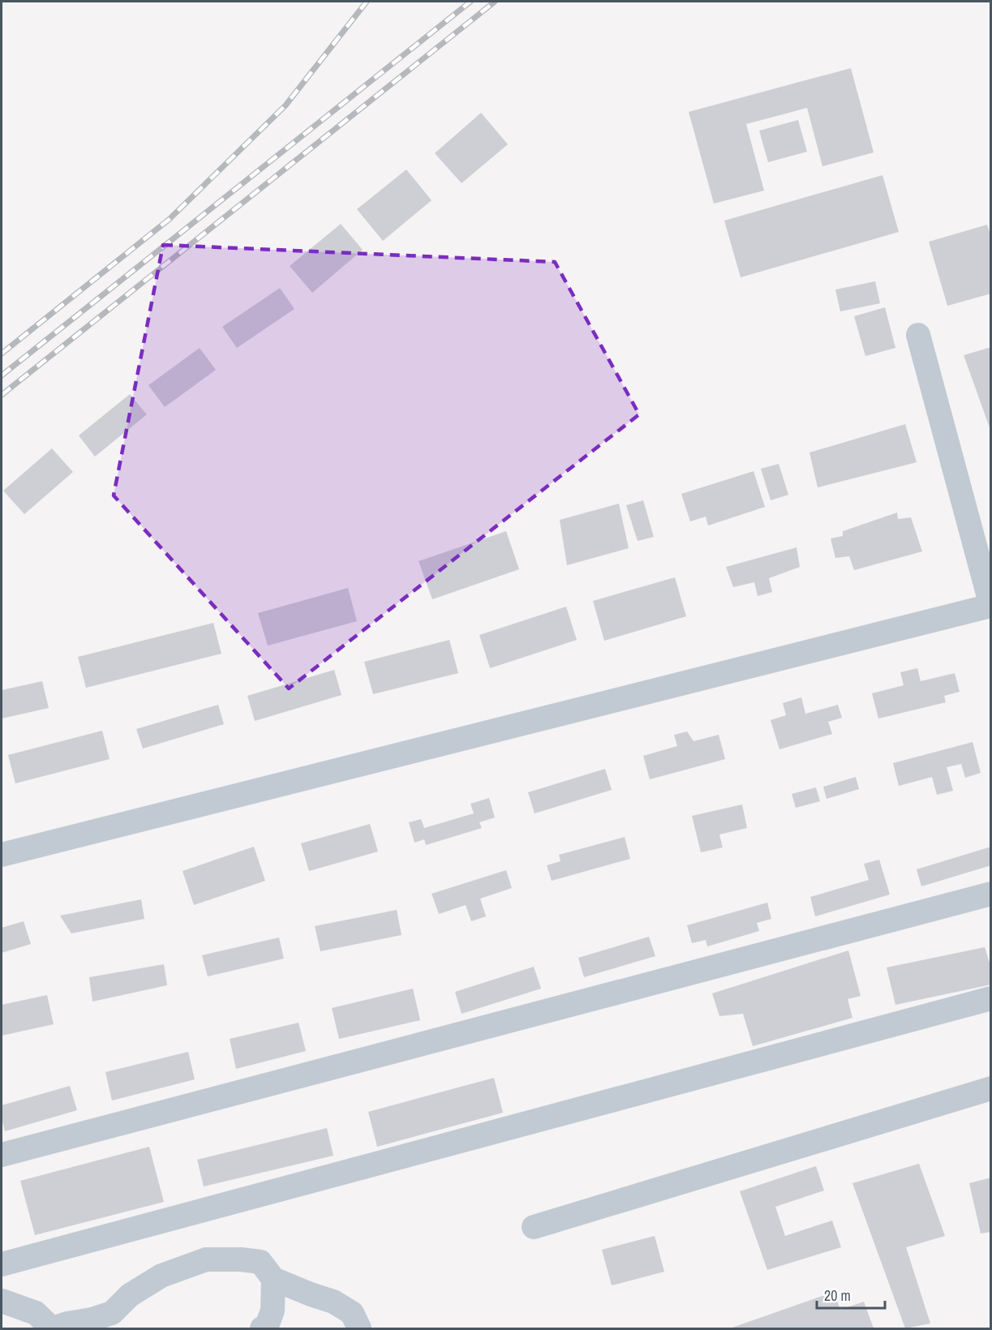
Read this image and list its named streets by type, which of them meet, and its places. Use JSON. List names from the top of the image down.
{
  "scale_bar": "20 m"
}
